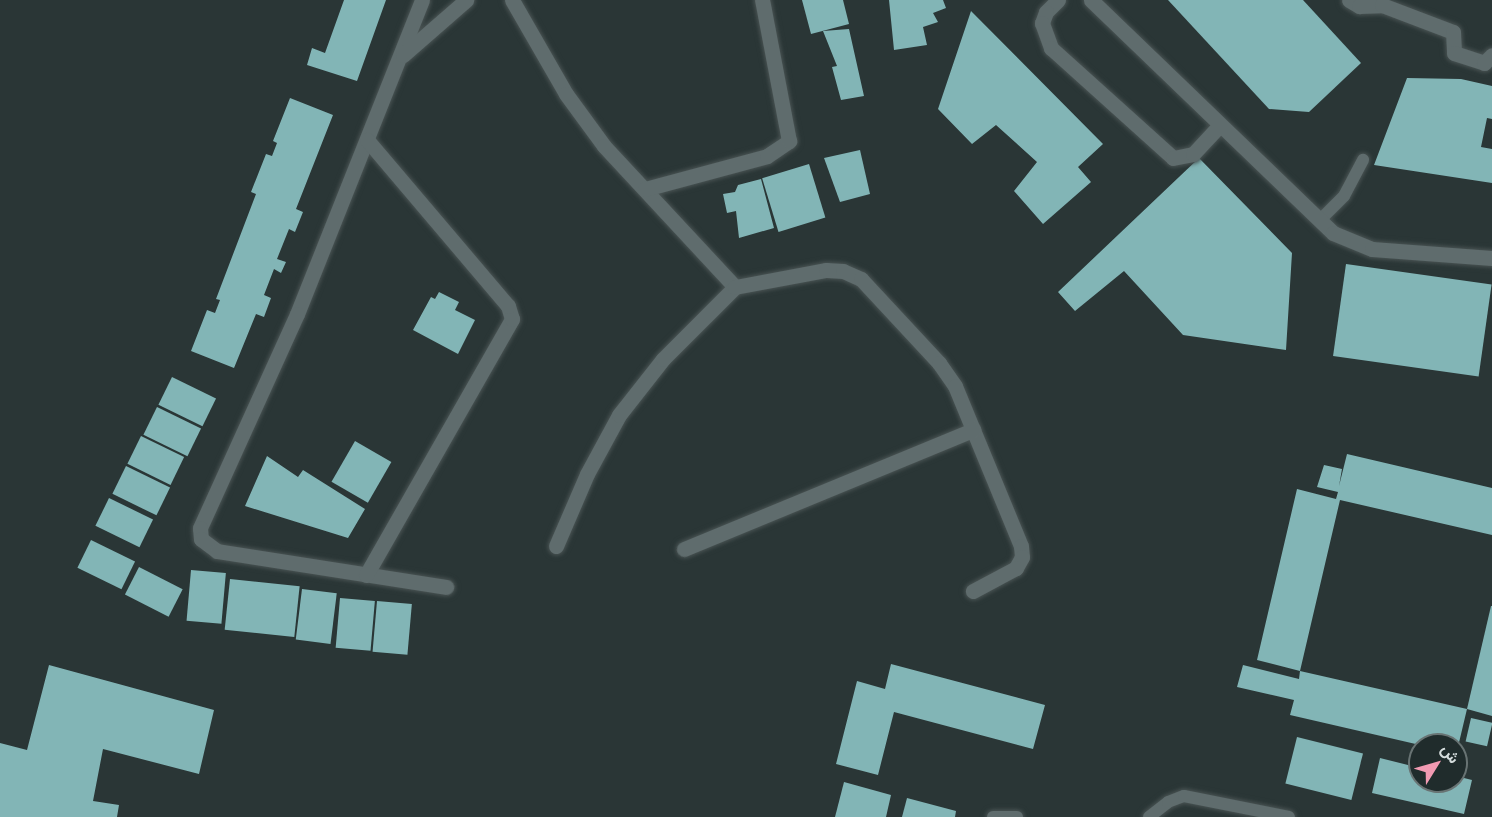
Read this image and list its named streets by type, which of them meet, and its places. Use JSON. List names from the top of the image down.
{
  "north": "top right"
}
